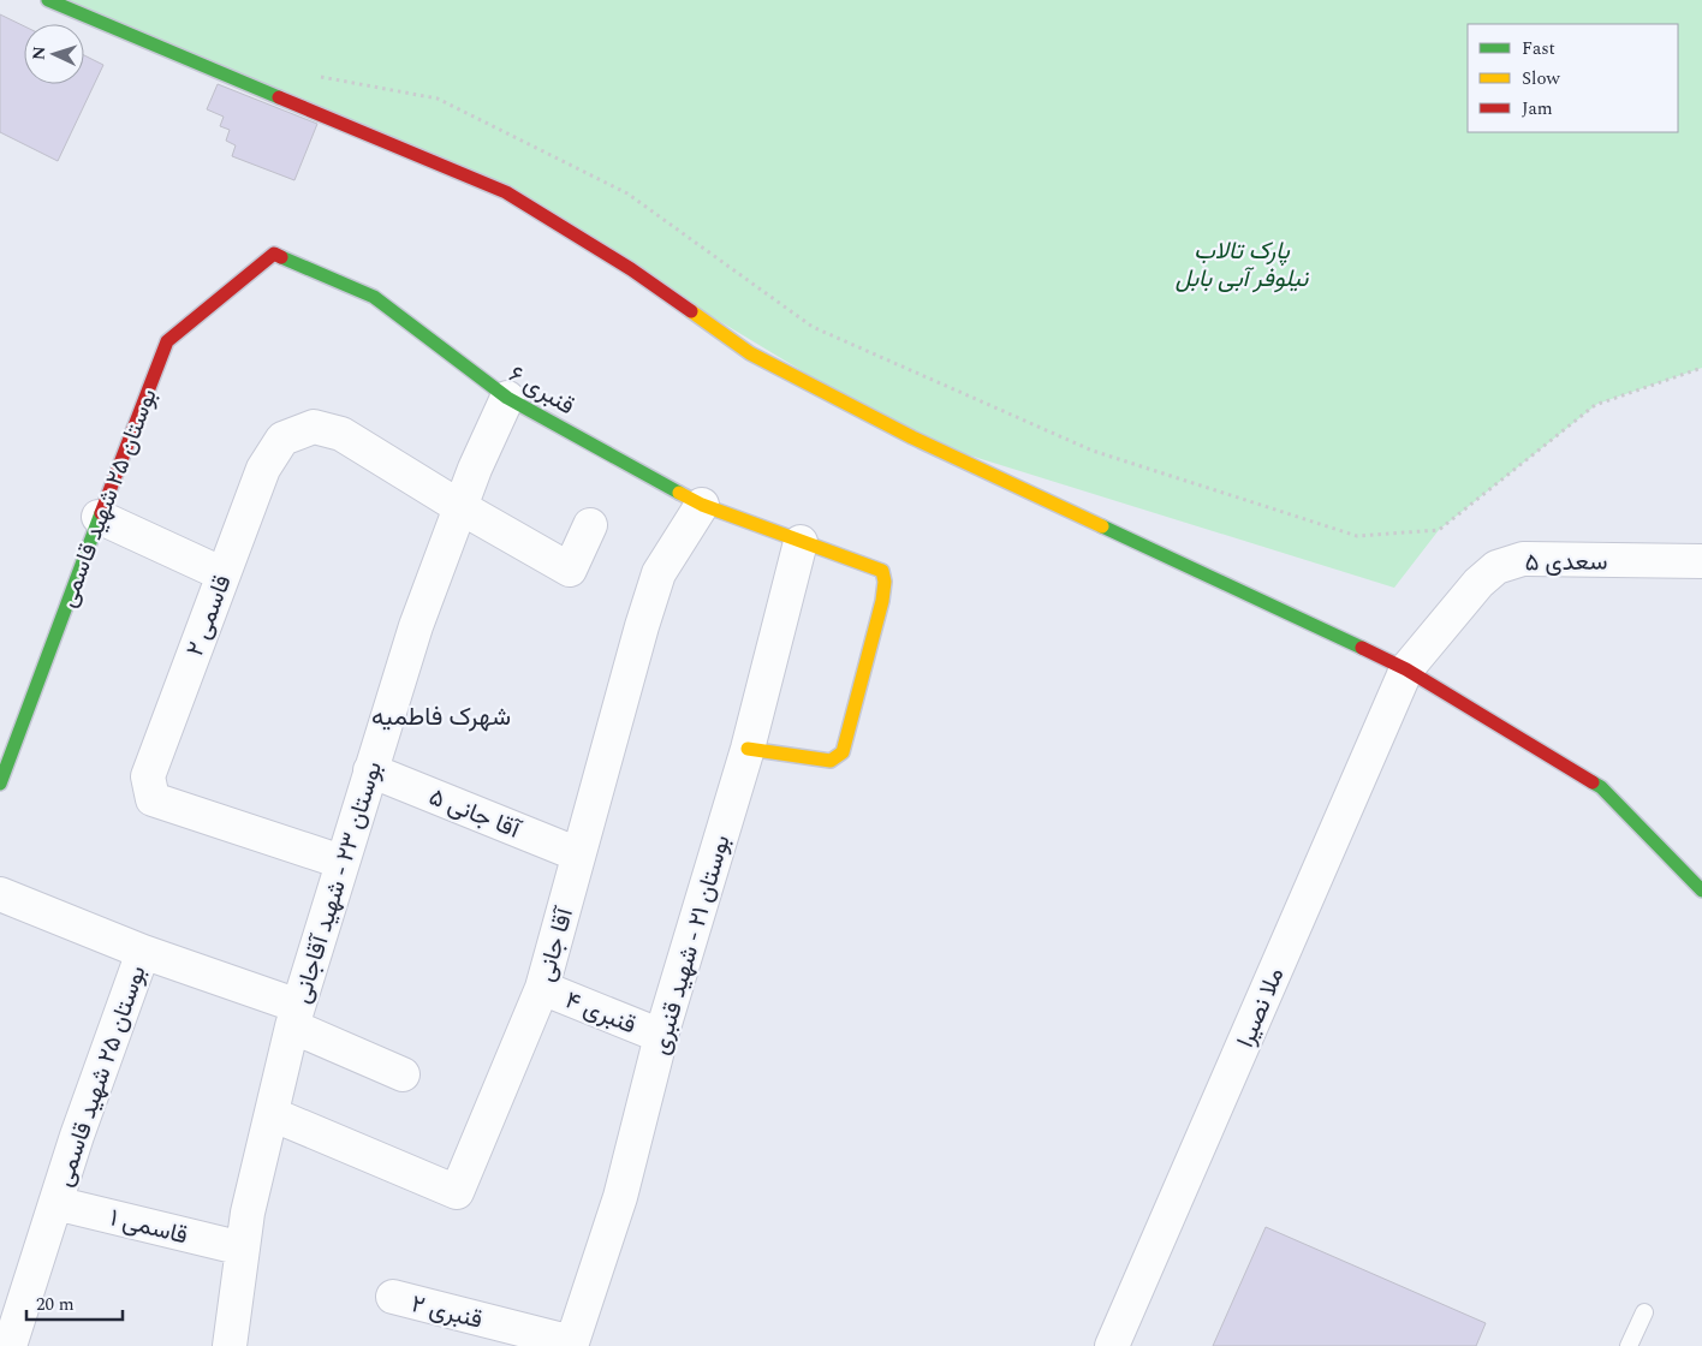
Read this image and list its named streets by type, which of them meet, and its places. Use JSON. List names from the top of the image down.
{
  "streets": {
    "street": [
      "قنبری ۶",
      "بوستان ۲۵ شهید قاسمی",
      "سعدی ۵",
      "قاسمی ۲",
      "آقا جانی ۵",
      "بوستان ۲۳ - شهید آقاجانی",
      "آقا جانی",
      "بوستان ۲۱ - شهید قنبری",
      "ملا نصیرا",
      "قنبری ۴",
      "قاسمی ۱",
      "قنبری ۲"
    ]
  },
  "crossings": [
    ["قنبری ۶", "بوستان ۲۵ شهید قاسمی"],
    ["قنبری ۶", "بوستان ۲۳ - شهید آقاجانی"],
    ["قنبری ۶", "آقا جانی"],
    ["قنبری ۶", "بوستان ۲۱ - شهید قنبری"],
    ["بوستان ۲۵ شهید قاسمی", "قاسمی ۱"],
    ["سعدی ۵", "ملا نصیرا"],
    ["قاسمی ۲", "بوستان ۲۳ - شهید آقاجانی"],
    ["آقا جانی ۵", "بوستان ۲۳ - شهید آقاجانی"],
    ["آقا جانی ۵", "آقا جانی"],
    ["بوستان ۲۳ - شهید آقاجانی", "آقا جانی"],
    ["بوستان ۲۳ - شهید آقاجانی", "قاسمی ۱"],
    ["آقا جانی", "قنبری ۴"],
    ["بوستان ۲۱ - شهید قنبری", "قنبری ۴"],
    ["بوستان ۲۱ - شهید قنبری", "قنبری ۲"]
  ],
  "districts": ["شهرک فاطمیه"],
  "parks": ["پارک تالاب نیلوفر آبی بابل"],
  "legend": ["Fast", "Slow", "Jam"],
  "scale_bar": "20 m",
  "north": "left"
}
